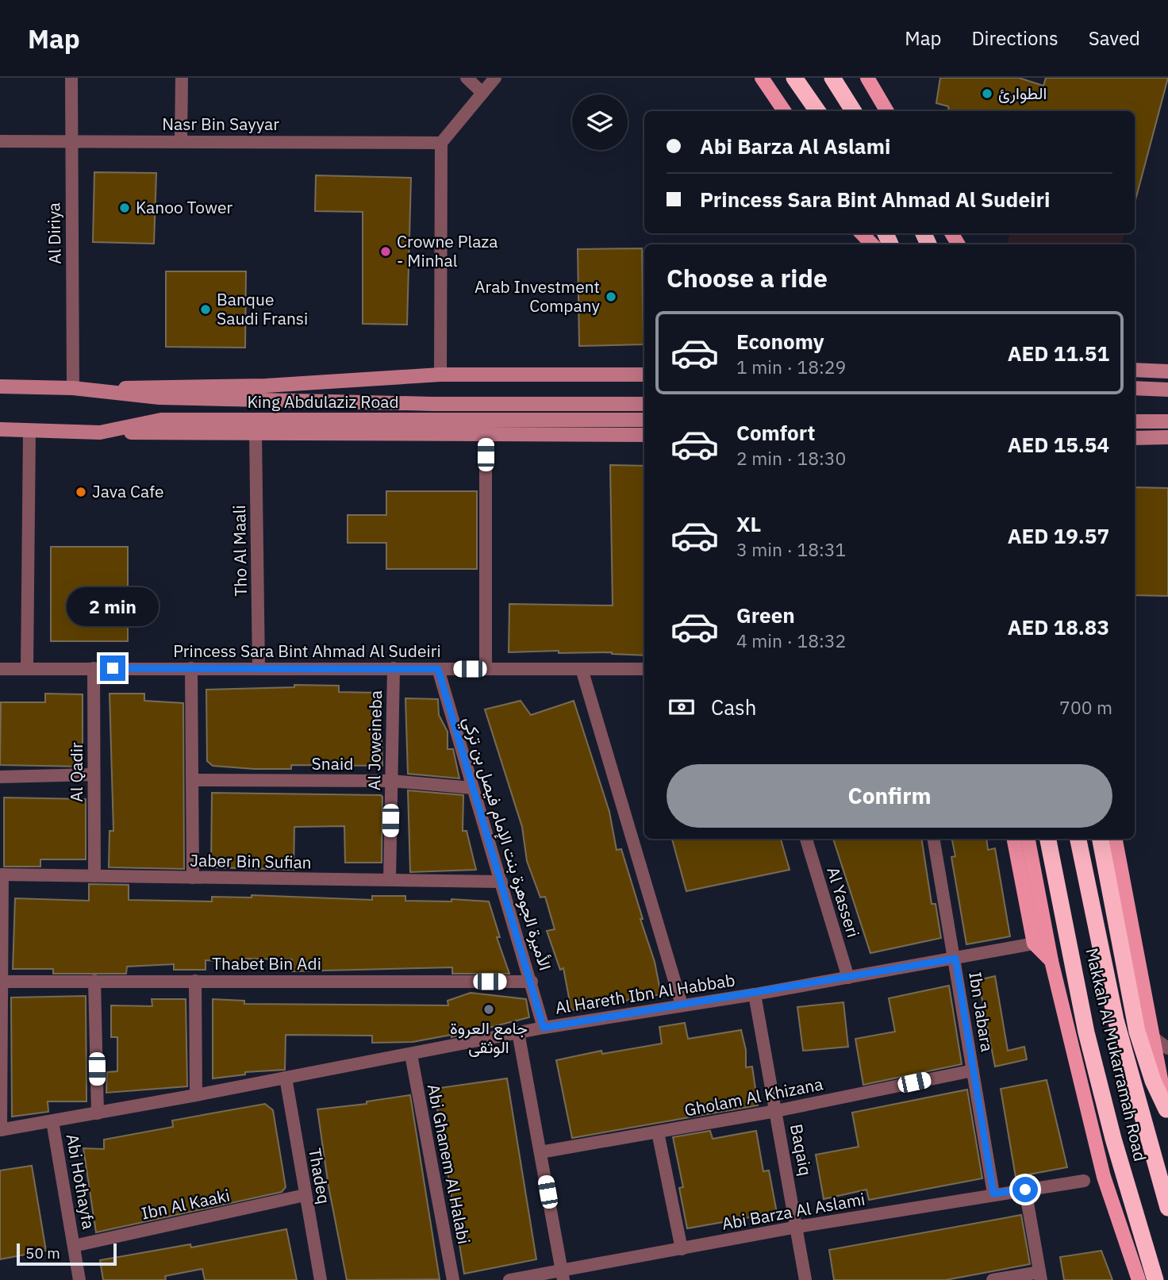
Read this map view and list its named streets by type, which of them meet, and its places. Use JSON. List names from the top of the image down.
{
  "streets": {
    "highway": ["Makkah Al Mukarramah Road"],
    "main road": ["King Abdulaziz Road"],
    "street": [
      "Nasr Bin Sayyar",
      "Al Diriya",
      "Tho Al Maali",
      "Princess Sara Bint Ahmad Al Sudeiri",
      "Al Joweineba",
      "Snaid",
      "Al Qadir",
      "الأميرة الجوهرة بنت الإمام فيصل بن تركي",
      "Jaber Bin Sufian",
      "Al Yasseri",
      "Thabet Bin Adi",
      "Al Hareth Ibn Al Habbab",
      "Ibn Jabara",
      "Gholam Al Khizana",
      "Baqaiq",
      "Abi Ghanem Al Halabi",
      "Thadeq",
      "Abi Hothayfa",
      "Ibn Al Kaaki",
      "Abi Barza Al Aslami"
    ]
  },
  "crossings": [
    ["Nasr Bin Sayyar", "Al Diriya"],
    ["Al Diriya", "King Abdulaziz Road"],
    ["Tho Al Maali", "Princess Sara Bint Ahmad Al Sudeiri"],
    ["Princess Sara Bint Ahmad Al Sudeiri", "Al Joweineba"],
    ["Princess Sara Bint Ahmad Al Sudeiri", "Al Qadir"],
    ["Princess Sara Bint Ahmad Al Sudeiri", "الأميرة الجوهرة بنت الإمام فيصل بن تركي"],
    ["Al Joweineba", "Snaid"],
    ["Al Joweineba", "Jaber Bin Sufian"],
    ["Snaid", "الأميرة الجوهرة بنت الإمام فيصل بن تركي"],
    ["Al Qadir", "Jaber Bin Sufian"],
    ["الأميرة الجوهرة بنت الإمام فيصل بن تركي", "Jaber Bin Sufian"],
    ["الأميرة الجوهرة بنت الإمام فيصل بن تركي", "Thabet Bin Adi"],
    ["الأميرة الجوهرة بنت الإمام فيصل بن تركي", "Al Hareth Ibn Al Habbab"],
    ["Al Yasseri", "Al Hareth Ibn Al Habbab"],
    ["Al Hareth Ibn Al Habbab", "Ibn Jabara"],
    ["Al Hareth Ibn Al Habbab", "Baqaiq"],
    ["Al Hareth Ibn Al Habbab", "Abi Ghanem Al Halabi"],
    ["Al Hareth Ibn Al Habbab", "Thadeq"],
    ["Al Hareth Ibn Al Habbab", "Abi Hothayfa"],
    ["Ibn Jabara", "Gholam Al Khizana"],
    ["Ibn Jabara", "Abi Barza Al Aslami"],
    ["Gholam Al Khizana", "Baqaiq"],
    ["Baqaiq", "Abi Barza Al Aslami"],
    ["Thadeq", "Ibn Al Kaaki"],
    ["Abi Hothayfa", "Ibn Al Kaaki"]
  ],
  "places": [
    "الطوارئ",
    "Kanoo Tower",
    "Crowne Plaza - Minhal",
    "Arab Investment Company",
    "Banque Saudi Fransi",
    "Java Cafe",
    "جامع العروة الوثقى"
  ],
  "scale_bar": "50 m",
  "page": {
    "header": "Map",
    "nav": ["Map", "Directions", "Saved"],
    "banner": ["Abi Barza Al Aslami", "Princess Sara Bint Ahmad Al Sudeiri"],
    "heading": "Choose a ride",
    "list": [
      {
        "name": "Economy",
        "note": "1 min · 18:29",
        "value": "AED 11.51"
      },
      {
        "name": "Comfort",
        "note": "2 min · 18:30",
        "value": "AED 15.54"
      },
      {
        "name": "XL",
        "note": "3 min · 18:31",
        "value": "AED 19.57"
      },
      {
        "name": "Green",
        "note": "4 min · 18:32",
        "value": "AED 18.83"
      }
    ],
    "bubble": "2 min",
    "pay": ["Cash", "700 m"],
    "buttons": "Confirm",
    "scale": "50 m"
  }
}
